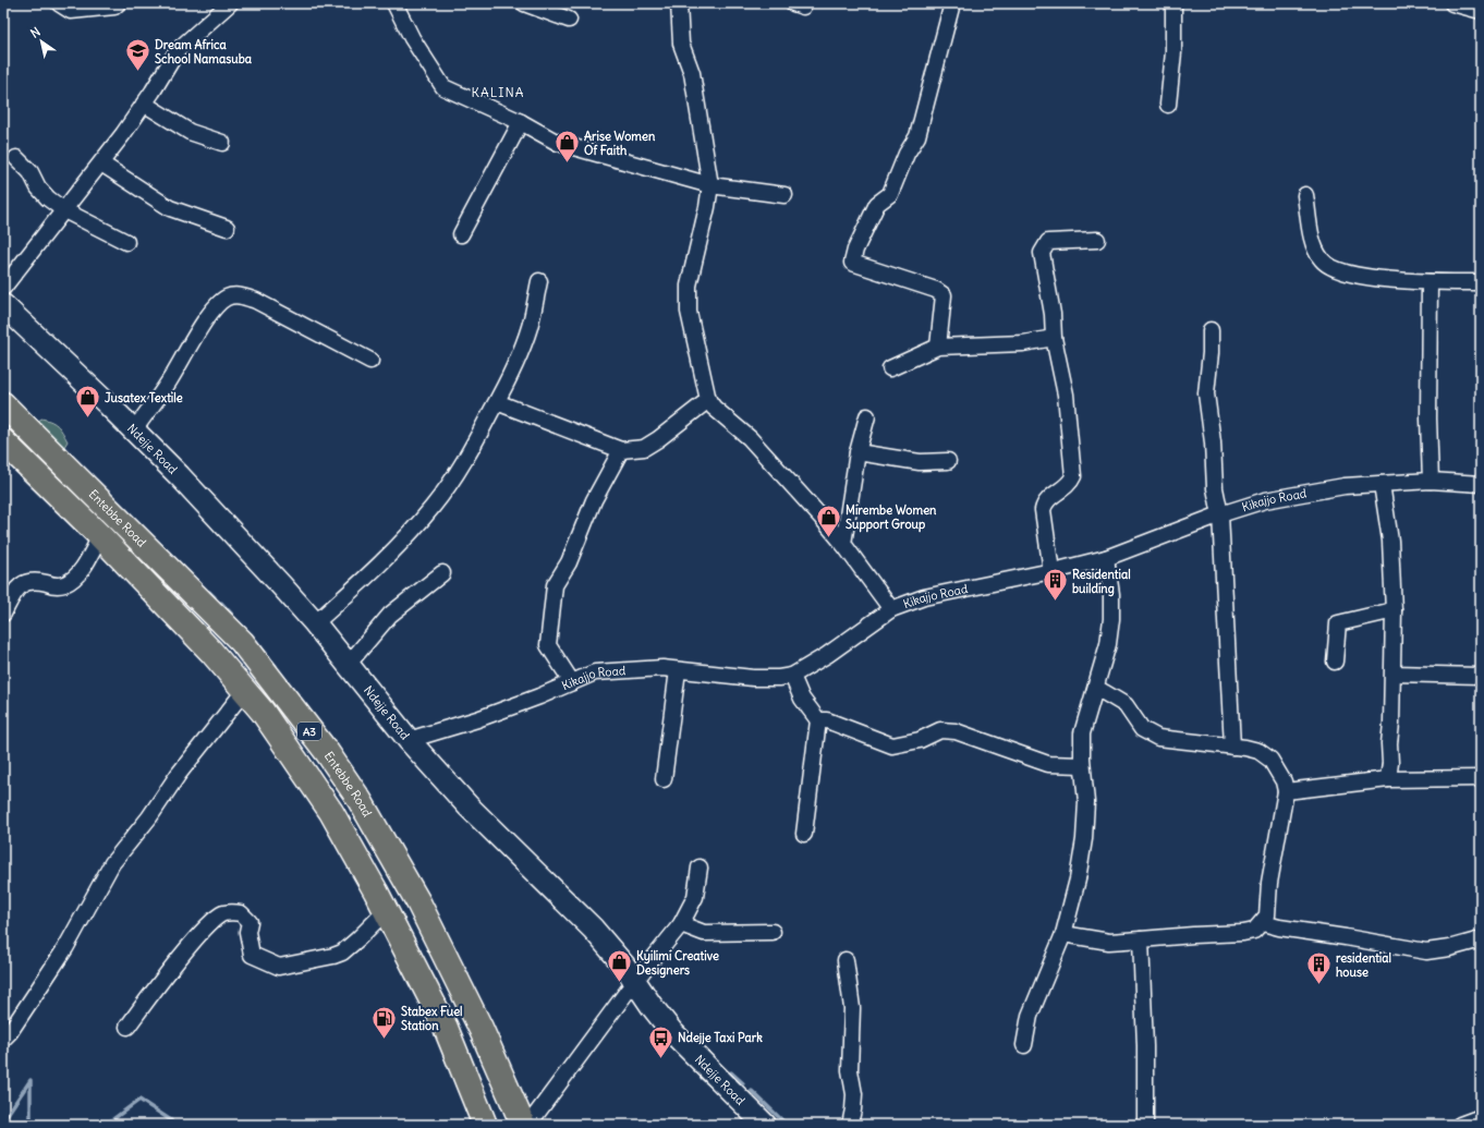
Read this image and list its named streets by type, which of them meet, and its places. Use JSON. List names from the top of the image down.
{
  "streets": {
    "main road": ["Entebbe Road", "A3"],
    "street": ["Ndejje Road", "Kikajjo Road"]
  },
  "crossings": [
    ["Ndejje Road", "Kikajjo Road"]
  ],
  "districts": ["KALINA"],
  "places": {
    "school or university": ["Dream Africa School Namasuba"],
    "shop": [
      "Arise Women Of Faith",
      "Jusatex Textile",
      "Mirembe Women Support Group",
      "Kyilimi Creative Designers"
    ],
    "building": ["Residential building", "residential house"],
    "fuel station": ["Stabex Fuel Station"],
    "bus stop": ["Ndejje Taxi Park"]
  },
  "north": "top left"
}
